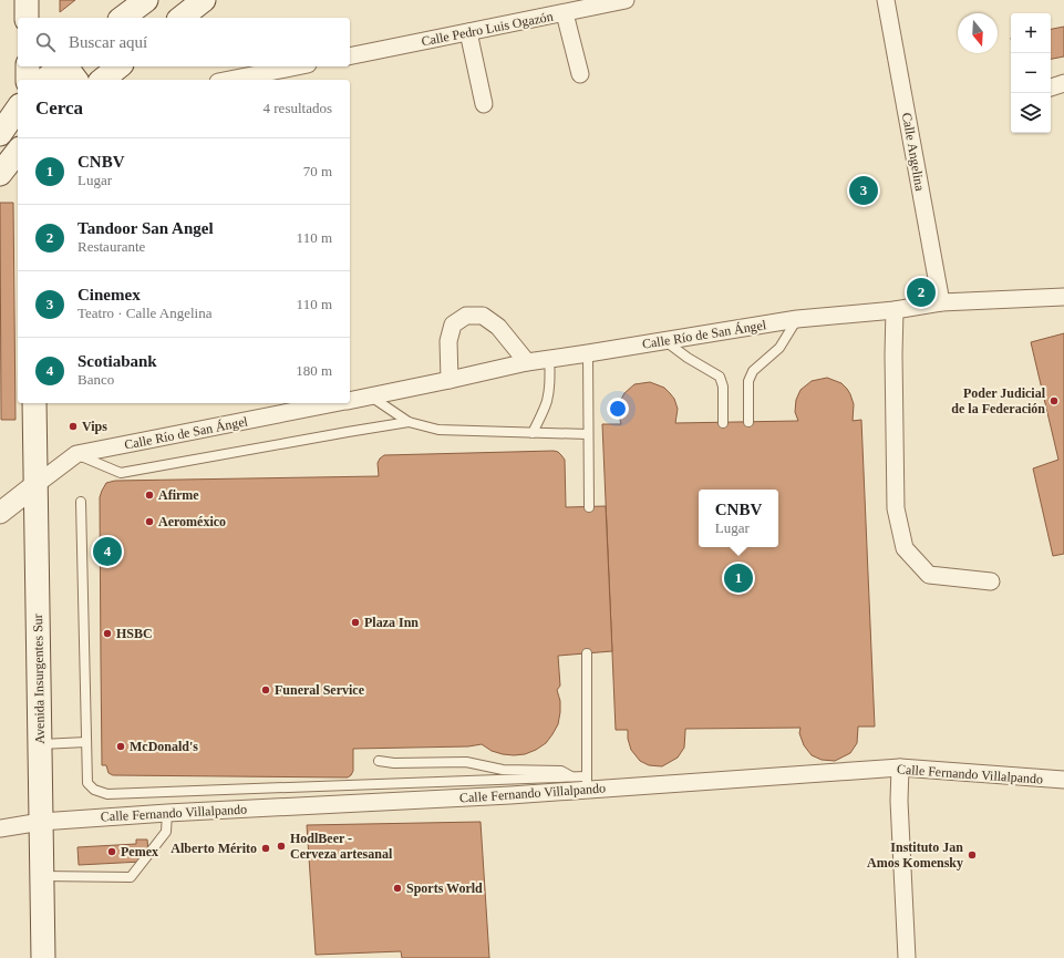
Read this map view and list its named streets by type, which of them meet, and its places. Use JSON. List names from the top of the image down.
{
  "streets": {
    "main road": ["Avenida Insurgentes Sur"],
    "street": [
      "Calle Pedro Luis Ogazón",
      "Calle Angelina",
      "Calle Río de San Ángel",
      "Calle Fernando Villalpando"
    ]
  },
  "crossings": [
    ["Calle Angelina", "Calle Río de San Ángel"],
    ["Calle Río de San Ángel", "Avenida Insurgentes Sur"],
    ["Avenida Insurgentes Sur", "Calle Fernando Villalpando"]
  ],
  "places": [
    "Poder Judicial de la Federación",
    "Vips",
    "Afirme",
    "Aeroméxico",
    "Plaza Inn",
    "HSBC",
    "Funeral Service",
    "McDonald's",
    "HodlBeer - Cerveza artesanal",
    "Alberto Mérito",
    "Pemex",
    "Instituto Jan Amos Komensky",
    "Sports World"
  ],
  "north": "bottom",
  "page": {
    "map_buttons": ["+", "−"],
    "search": "Buscar aquí",
    "heading": ["Cerca", "4 resultados"],
    "list": [
      {
        "mark": "1",
        "name": "CNBV",
        "note": "Lugar",
        "value": "70 m"
      },
      {
        "mark": "2",
        "name": "Tandoor San Angel",
        "note": "Restaurante",
        "value": "110 m"
      },
      {
        "mark": "3",
        "name": "Cinemex",
        "note": "Teatro · Calle Angelina",
        "value": "110 m"
      },
      {
        "mark": "4",
        "name": "Scotiabank",
        "note": "Banco",
        "value": "180 m"
      }
    ],
    "pins": [
      "3",
      "2",
      "4",
      "1"
    ],
    "popup": ["CNBV", "Lugar"]
  }
}
